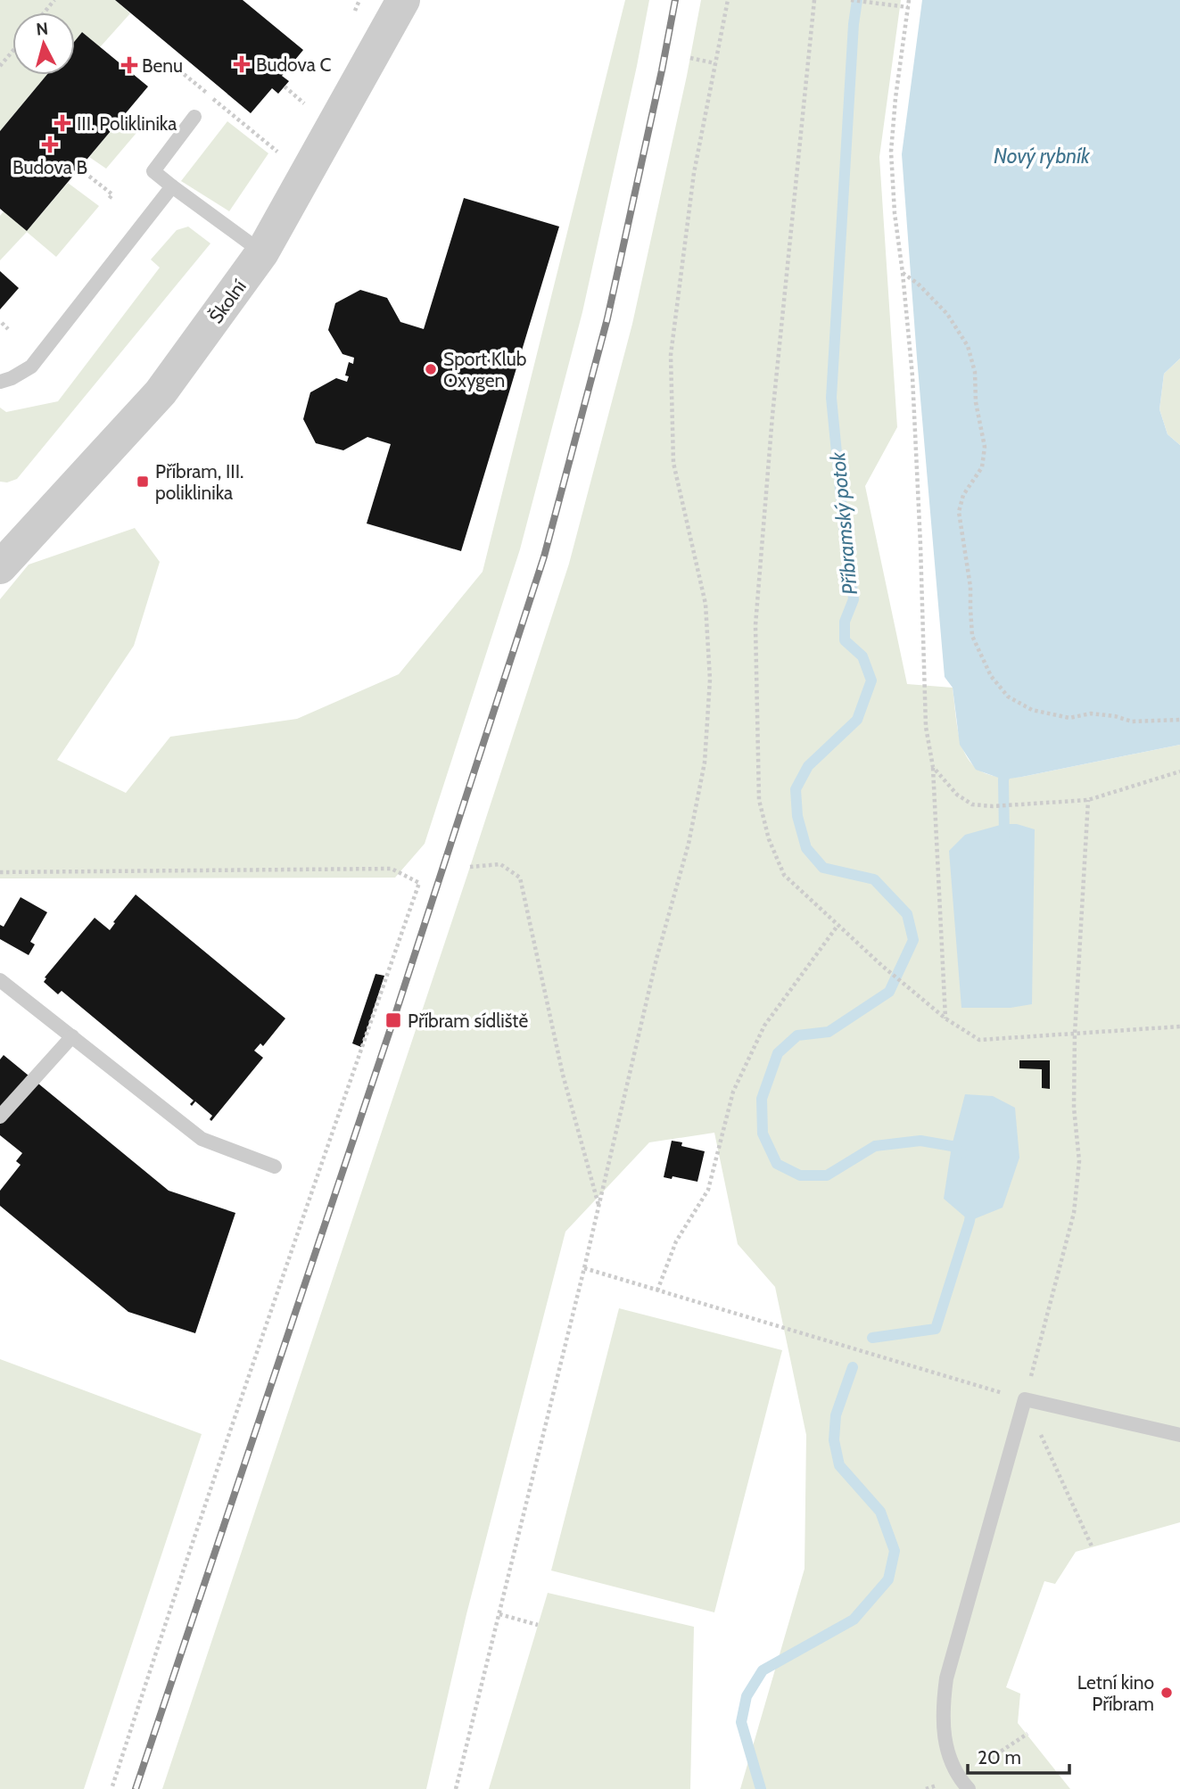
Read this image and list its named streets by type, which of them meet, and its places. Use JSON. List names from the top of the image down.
{
  "streets": {
    "street": ["Školní"]
  },
  "water": ["Nový rybník", "Příbramský potok"],
  "places": {
    "health": [
      "Budova C",
      "Benu",
      "III. Poliklinika",
      "Budova B"
    ],
    "other": ["Sport Klub Oxygen", "Letní kino Příbram"],
    "transit": ["Příbram, III. poliklinika", "Příbram sídliště"]
  },
  "scale_bar": "20 m",
  "north": "top"
}
